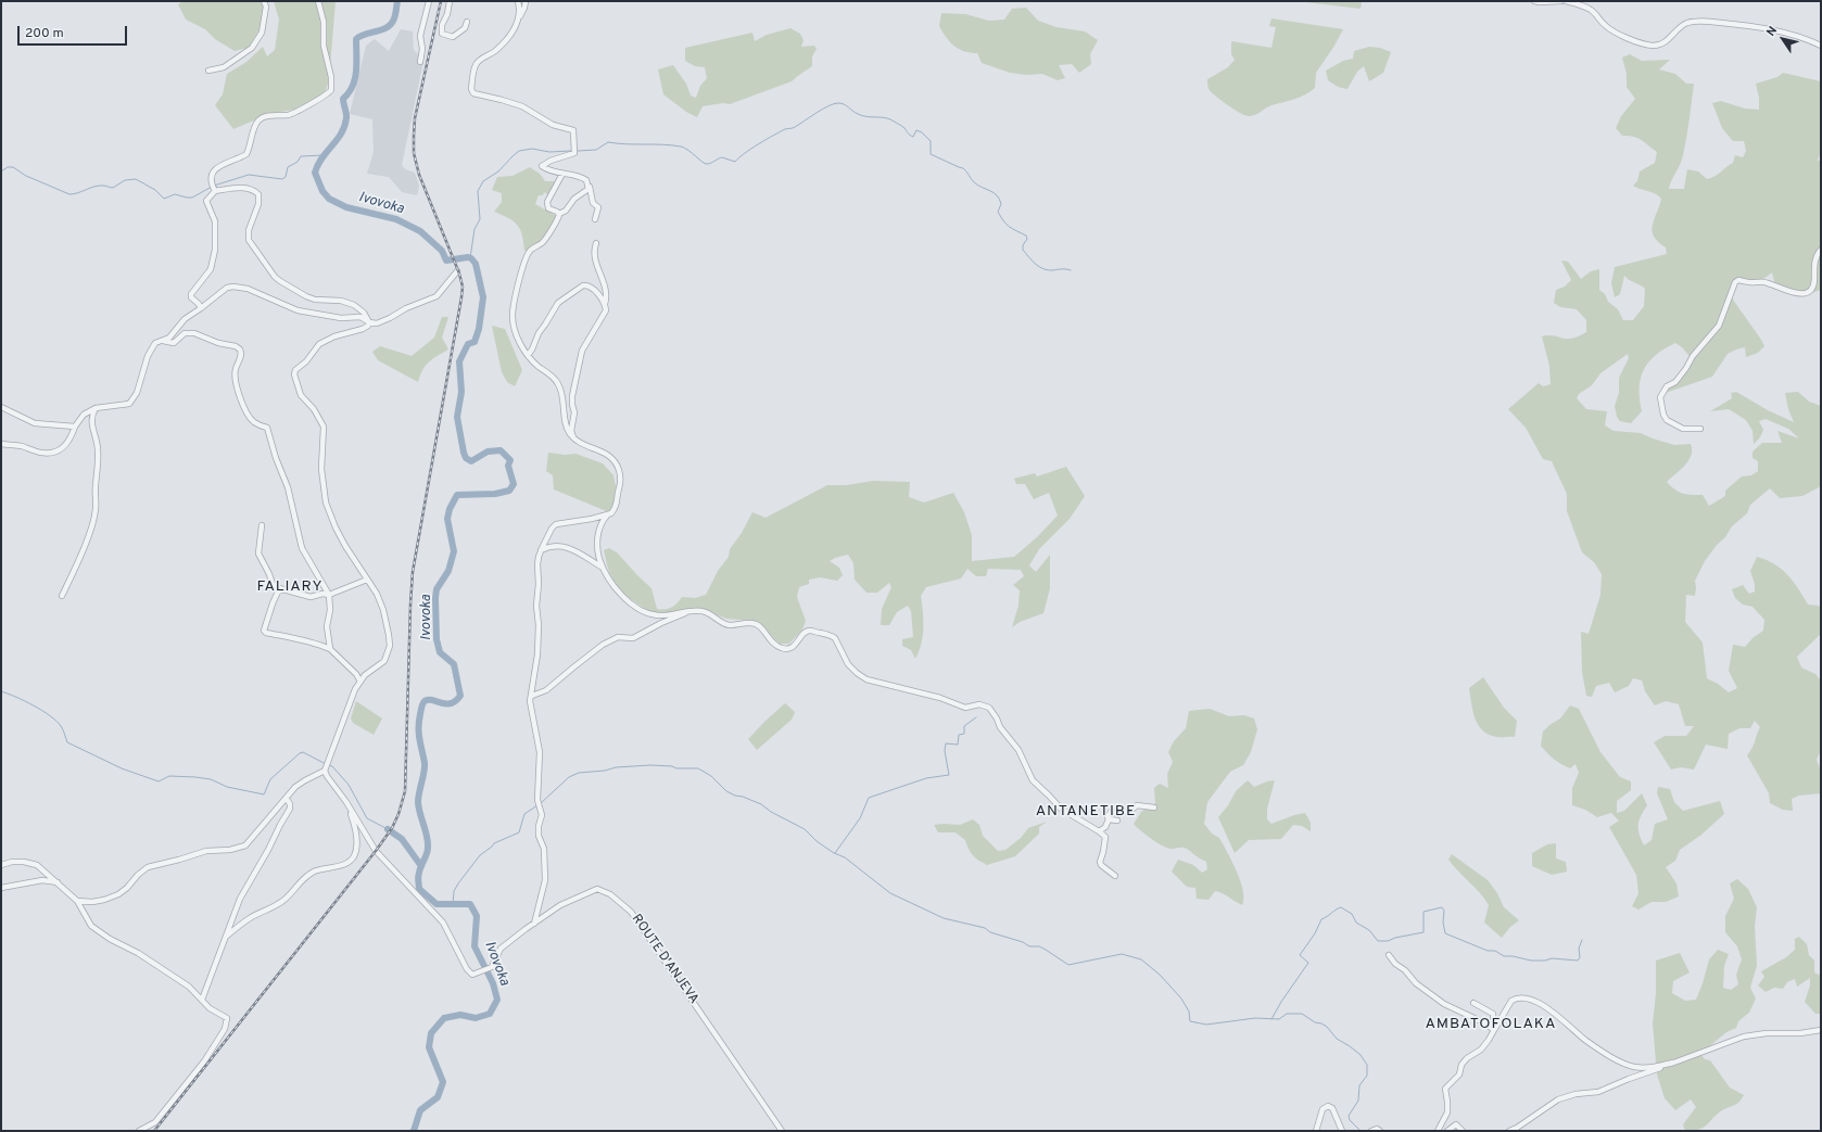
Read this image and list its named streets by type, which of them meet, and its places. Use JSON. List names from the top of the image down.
{
  "streets": {
    "street": ["ROUTE D'ANJEVA"]
  },
  "districts": ["FALIARY", "ANTANETIBE", "AMBATOFOLAKA"],
  "water": ["Ivovoka"],
  "scale_bar": "200 m",
  "north": "top left"
}
